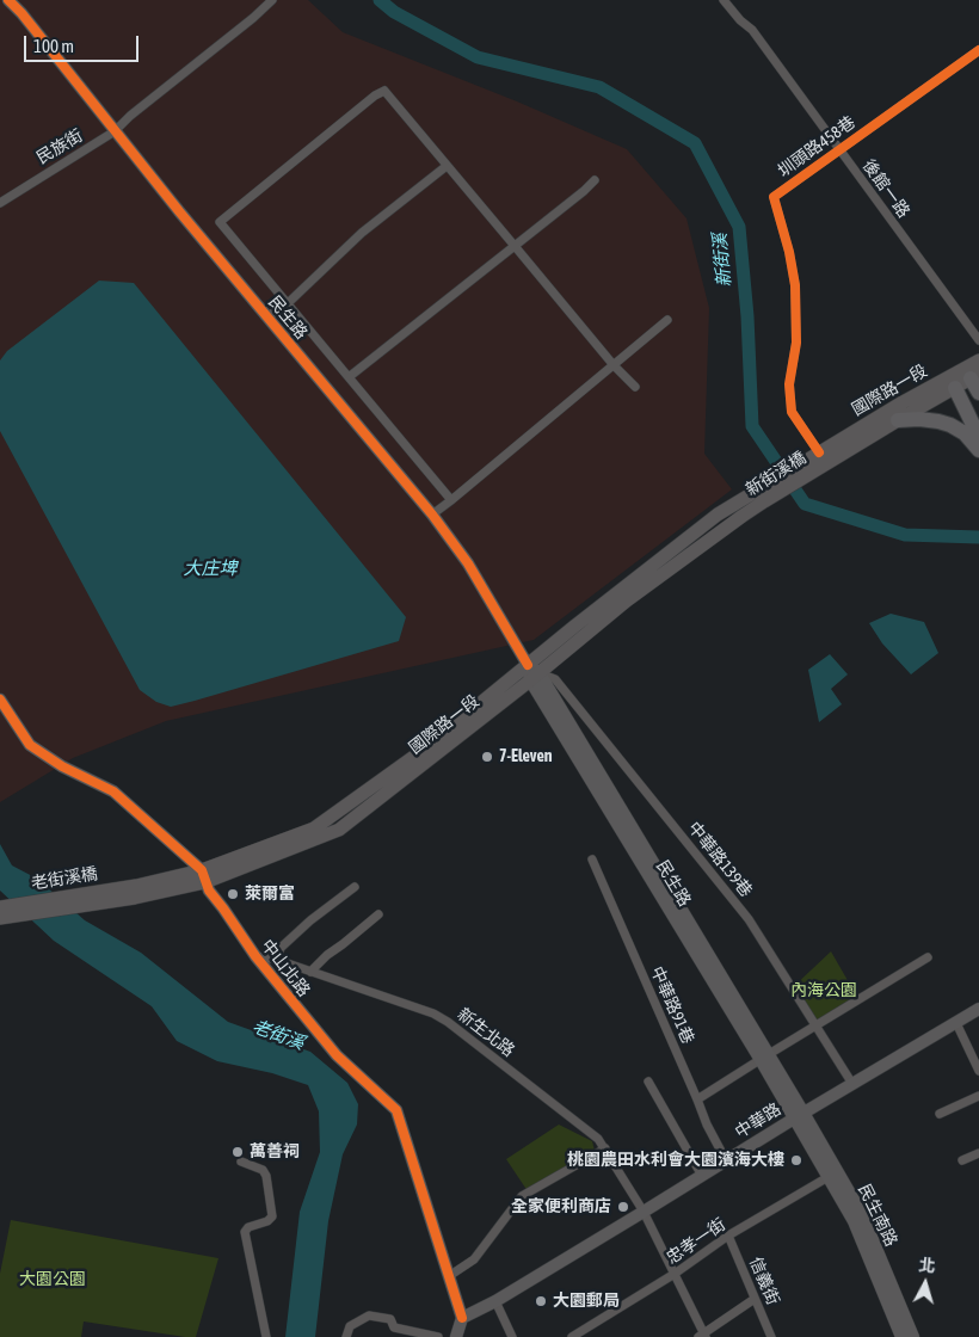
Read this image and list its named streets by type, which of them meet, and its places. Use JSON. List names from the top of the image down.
{
  "streets": {
    "main road": ["國際路一段", "新街溪橋", "老街溪橋"],
    "street": [
      "民族街",
      "圳頭路458巷",
      "後館一路",
      "民生路",
      "中華路139巷",
      "中山北路",
      "中華路91巷",
      "新生北路",
      "中華路",
      "民生南路",
      "忠孝一街",
      "信義街"
    ]
  },
  "crossings": [
    ["民族街", "民生路"],
    ["圳頭路458巷", "後館一路"],
    ["圳頭路458巷", "國際路一段"],
    ["圳頭路458巷", "新街溪橋"],
    ["民生路", "國際路一段"],
    ["民生路", "中華路139巷"],
    ["民生路", "中華路"],
    ["民生路", "民生南路"],
    ["國際路一段", "新街溪橋"],
    ["國際路一段", "中華路139巷"],
    ["國際路一段", "老街溪橋"],
    ["國際路一段", "中山北路"],
    ["中華路139巷", "中華路"],
    ["中山北路", "新生北路"],
    ["中山北路", "中華路"],
    ["中華路91巷", "中華路"],
    ["新生北路", "中華路"],
    ["新生北路", "忠孝一街"],
    ["中華路", "民生南路"],
    ["民生南路", "忠孝一街"],
    ["忠孝一街", "信義街"]
  ],
  "water": ["新街溪", "大庄埤", "老街溪"],
  "parks": ["內海公園", "大園公園"],
  "places": [
    "7-Eleven",
    "萊爾富",
    "萬善祠",
    "桃園農田水利會大園濱海大樓",
    "全家便利商店",
    "大園郵局"
  ],
  "scale_bar": "100 m",
  "north": "top"
}
